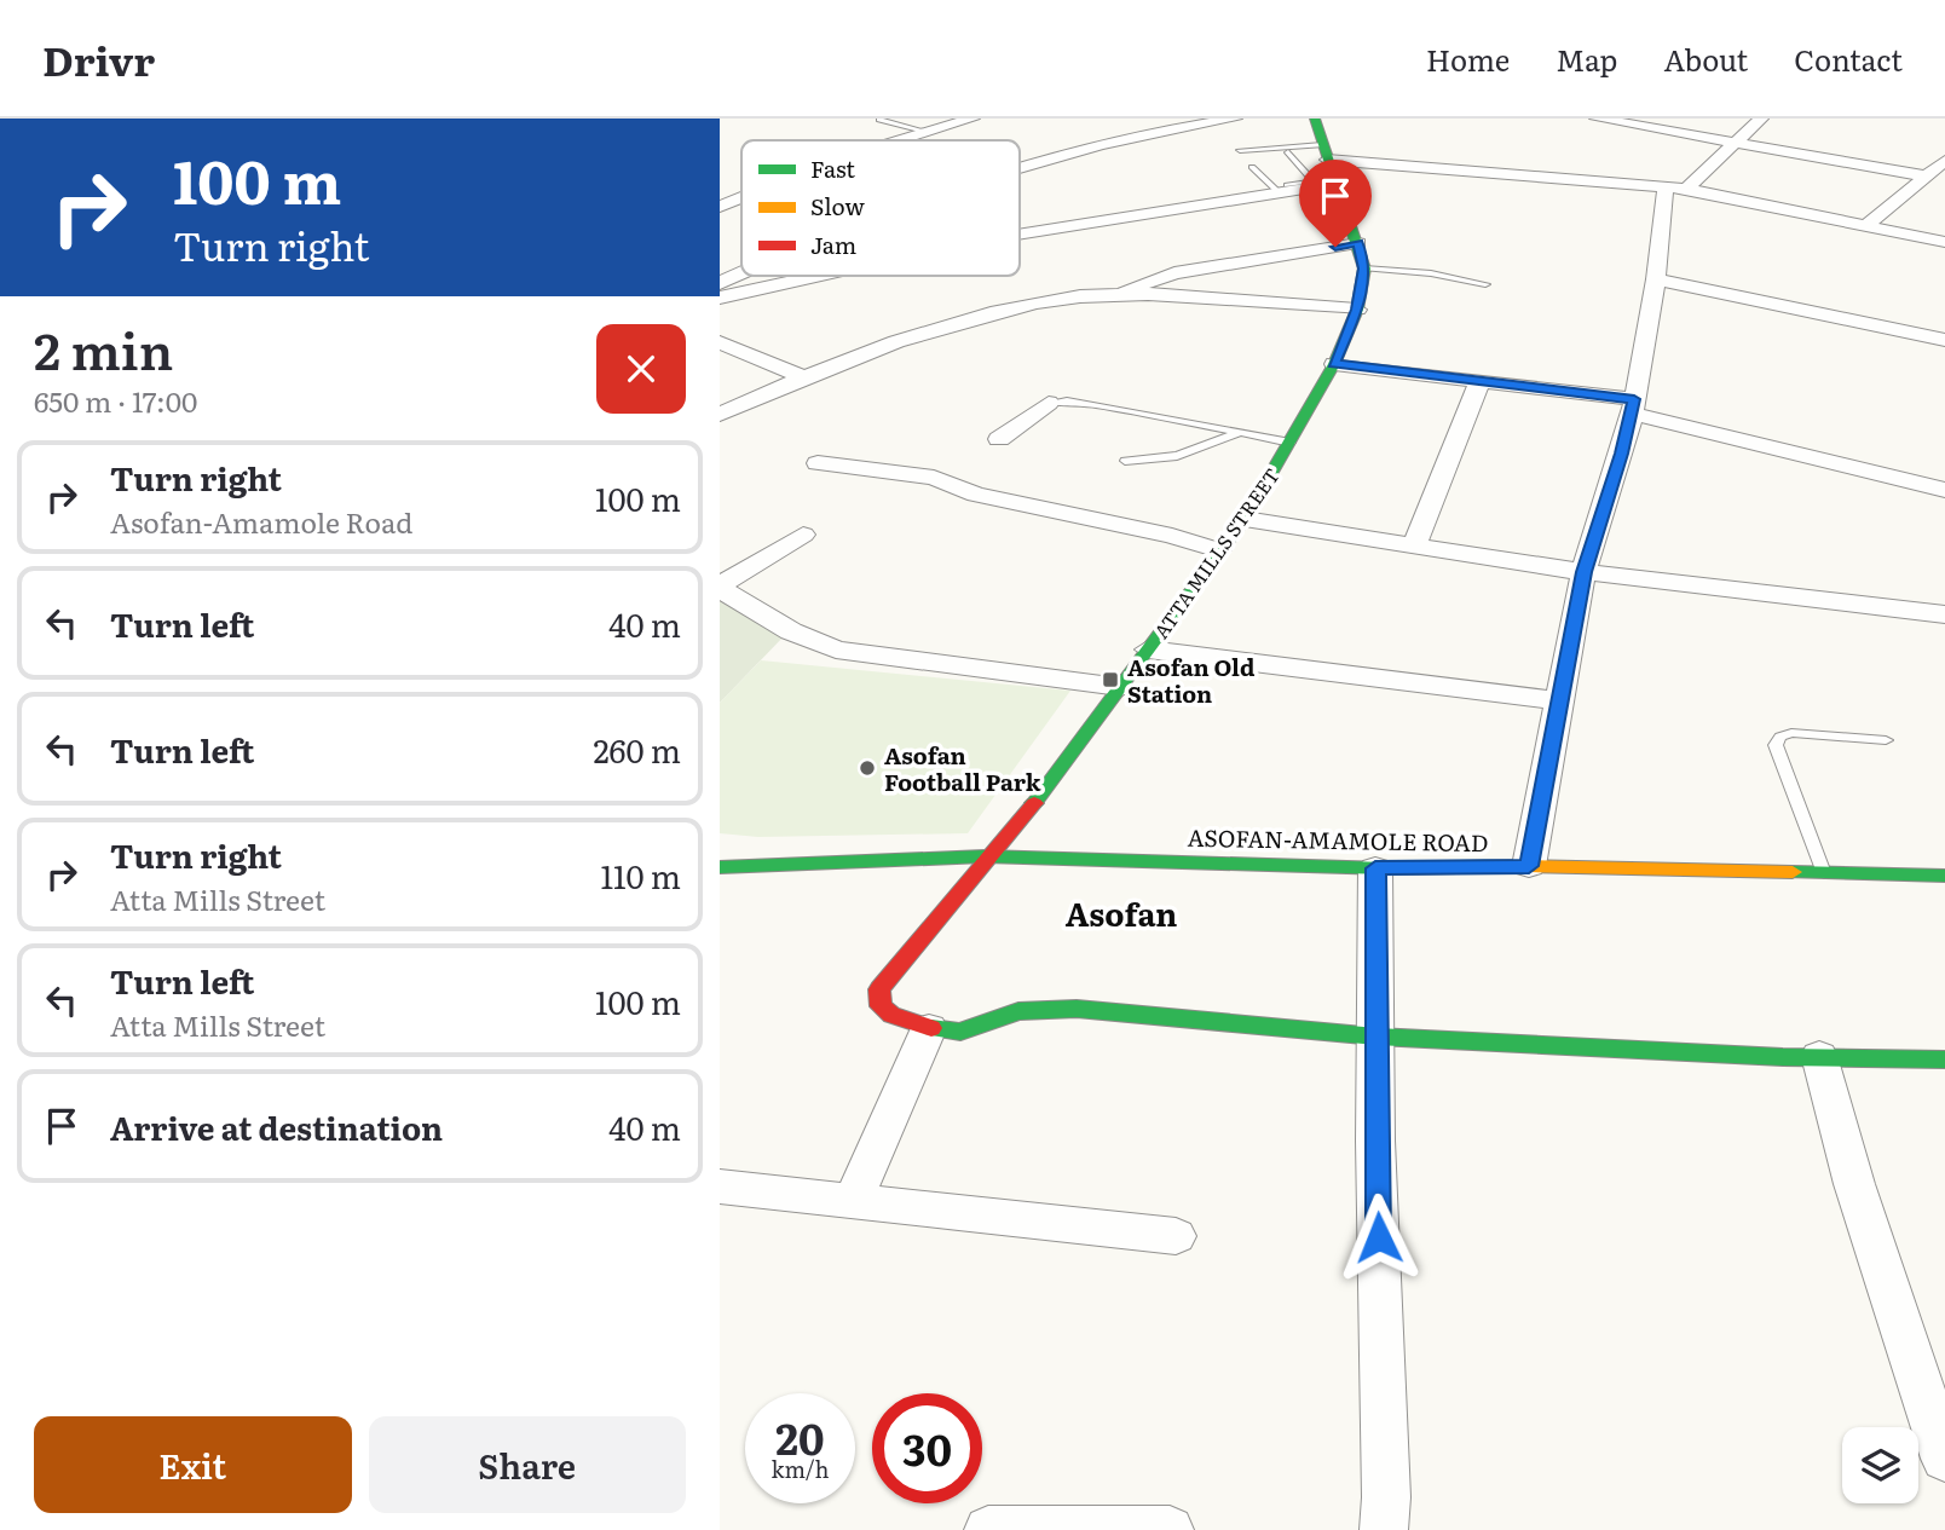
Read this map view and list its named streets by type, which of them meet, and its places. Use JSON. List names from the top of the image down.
{
  "streets": {
    "street": ["ATTA MILLS STREET", "ASOFAN-AMAMOLE ROAD"]
  },
  "crossings": [
    ["ATTA MILLS STREET", "ASOFAN-AMAMOLE ROAD"]
  ],
  "districts": ["Asofan"],
  "places": {
    "transit": ["Asofan Old Station"],
    "other": ["Asofan Football Park"]
  },
  "legend": ["Fast", "Slow", "Jam"],
  "page": {
    "header": "Drivr",
    "nav": [
      "Home",
      "Map",
      "About",
      "Contact"
    ],
    "turn": ["100 m", "Turn right"],
    "heading": ["2 min", "650 m · 17:00"],
    "list": [
      {
        "name": "Turn right",
        "note": "Asofan-Amamole Road",
        "value": "100 m"
      },
      {
        "name": "Turn left",
        "value": "40 m"
      },
      {
        "name": "Turn left",
        "value": "260 m"
      },
      {
        "name": "Turn right",
        "note": "Atta Mills Street",
        "value": "110 m"
      },
      {
        "name": "Turn left",
        "note": "Atta Mills Street",
        "value": "100 m"
      },
      {
        "name": "Arrive at destination",
        "value": "40 m"
      }
    ],
    "speed": "20 km/h",
    "limit": "30",
    "buttons": ["Exit", "Share"]
  }
}
